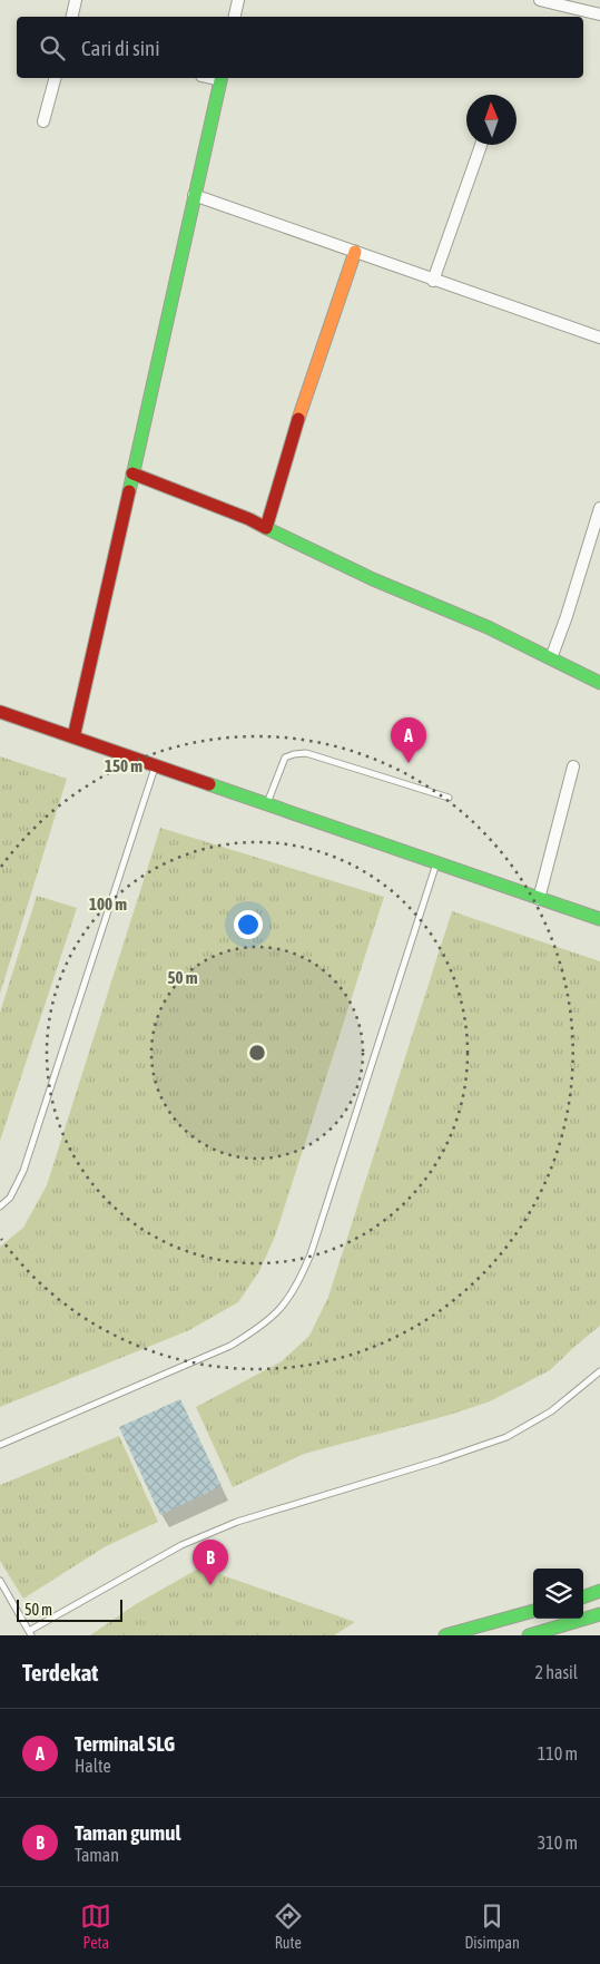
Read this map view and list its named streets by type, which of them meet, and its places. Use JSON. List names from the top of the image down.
{
  "scale_bar": "50 m",
  "north": "top",
  "page": {
    "search": "Cari di sini",
    "pins": ["A", "B"],
    "scale": "50 m",
    "heading": ["Terdekat", "2 hasil"],
    "list": [
      {
        "mark": "A",
        "name": "Terminal SLG",
        "note": "Halte",
        "value": "110 m"
      },
      {
        "mark": "B",
        "name": "Taman gumul",
        "note": "Taman",
        "value": "310 m"
      }
    ],
    "nav": ["Peta", "Rute", "Disimpan"]
  },
  "rings": ["150 m", "100 m", "50 m"]
}
